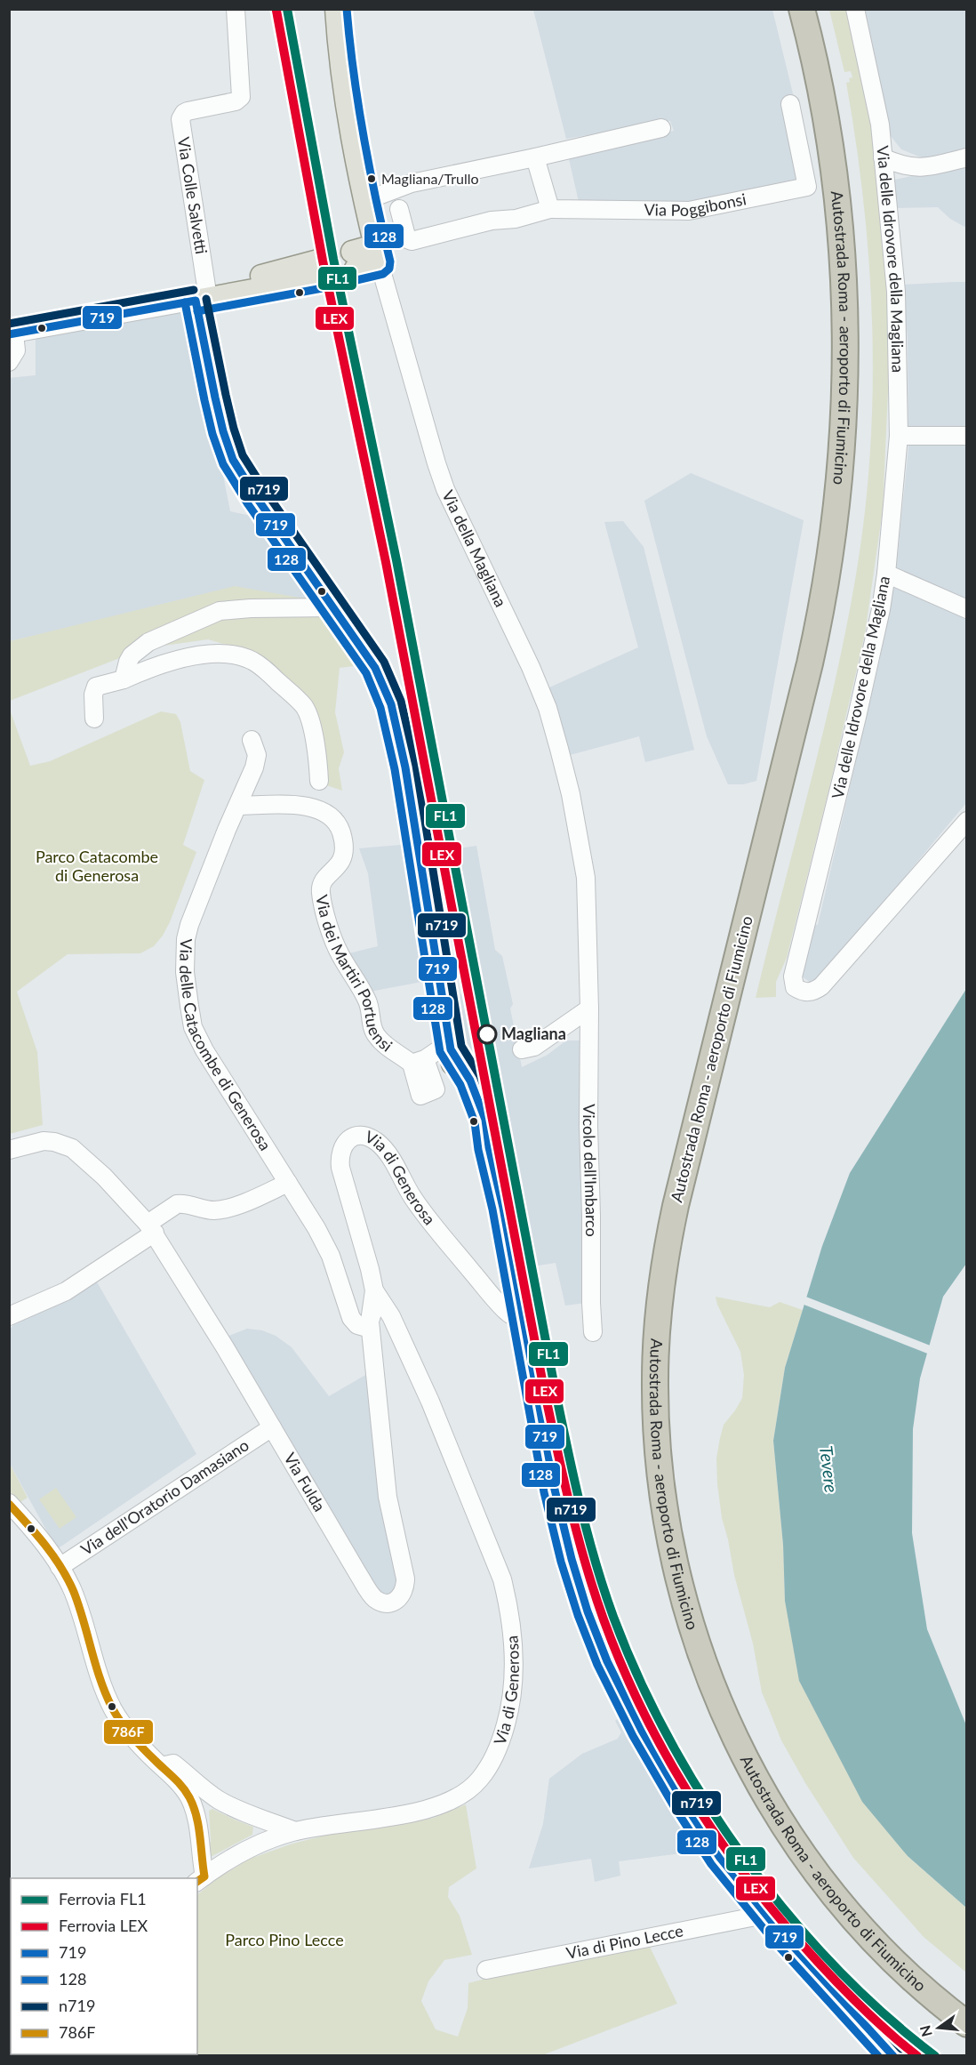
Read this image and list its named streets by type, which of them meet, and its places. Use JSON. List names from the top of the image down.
{
  "streets": {
    "highway": ["Autostrada Roma - aeroporto di Fiumicino"],
    "main road": ["Via della Magliana"],
    "street": [
      "Via Colle Salvetti",
      "Via Poggibonsi",
      "Via delle Idrovore della Magliana",
      "Via dei Martiri Portuensi",
      "Via delle Catacombe di Generosa",
      "Vicolo dell'Imbarco",
      "Via di Generosa",
      "Via Fulda",
      "Via dell'Oratorio Damasiano",
      "Via di Pino Lecce"
    ]
  },
  "crossings": [
    ["Via della Magliana", "Vicolo dell'Imbarco"],
    ["Via dei Martiri Portuensi", "Via delle Catacombe di Generosa"],
    ["Via delle Catacombe di Generosa", "Via Fulda"],
    ["Via di Generosa", "Via Fulda"],
    ["Via Fulda", "Via dell'Oratorio Damasiano"]
  ],
  "water": ["Tevere"],
  "parks": ["Parco Catacombe di Generosa", "Parco Pino Lecce"],
  "places": ["Magliana/Trullo", "Magliana"],
  "lines": [
    "rail line FL1",
    "transit line 128",
    "rail line LEX",
    "transit line n719",
    "transit line 719",
    "transit line 786F"
  ],
  "legend": [
    "Ferrovia FL1",
    "Ferrovia LEX",
    "719",
    "128",
    "n719",
    "786F"
  ],
  "north": "left"
}
